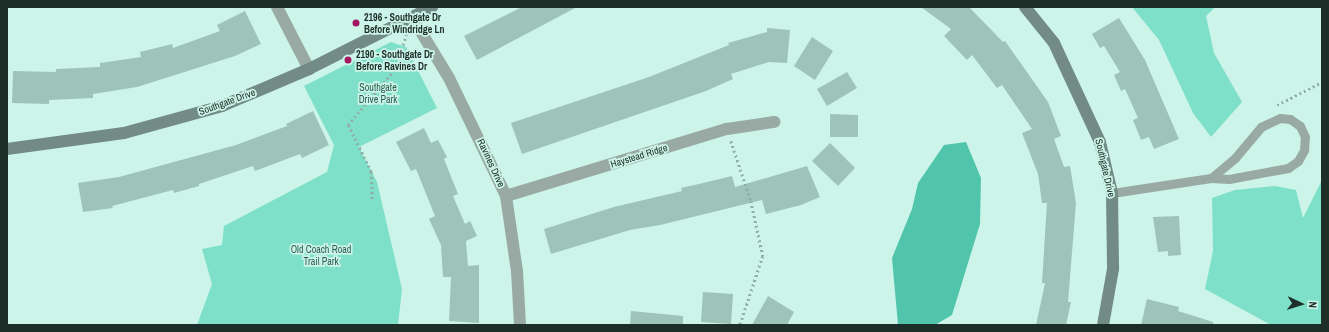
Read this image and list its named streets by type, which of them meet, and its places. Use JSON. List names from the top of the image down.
{
  "streets": {
    "street": ["Southgate Drive", "Haystead Ridge", "Ravines Drive"]
  },
  "crossings": [
    ["Southgate Drive", "Ravines Drive"],
    ["Haystead Ridge", "Ravines Drive"]
  ],
  "parks": ["Southgate Drive Park", "Old Coach Road Trail Park"],
  "places": ["2196 - Southgate Dr Before Windridge Ln", "2190 - Southgate Dr Before Ravines Dr"],
  "north": "right"
}
